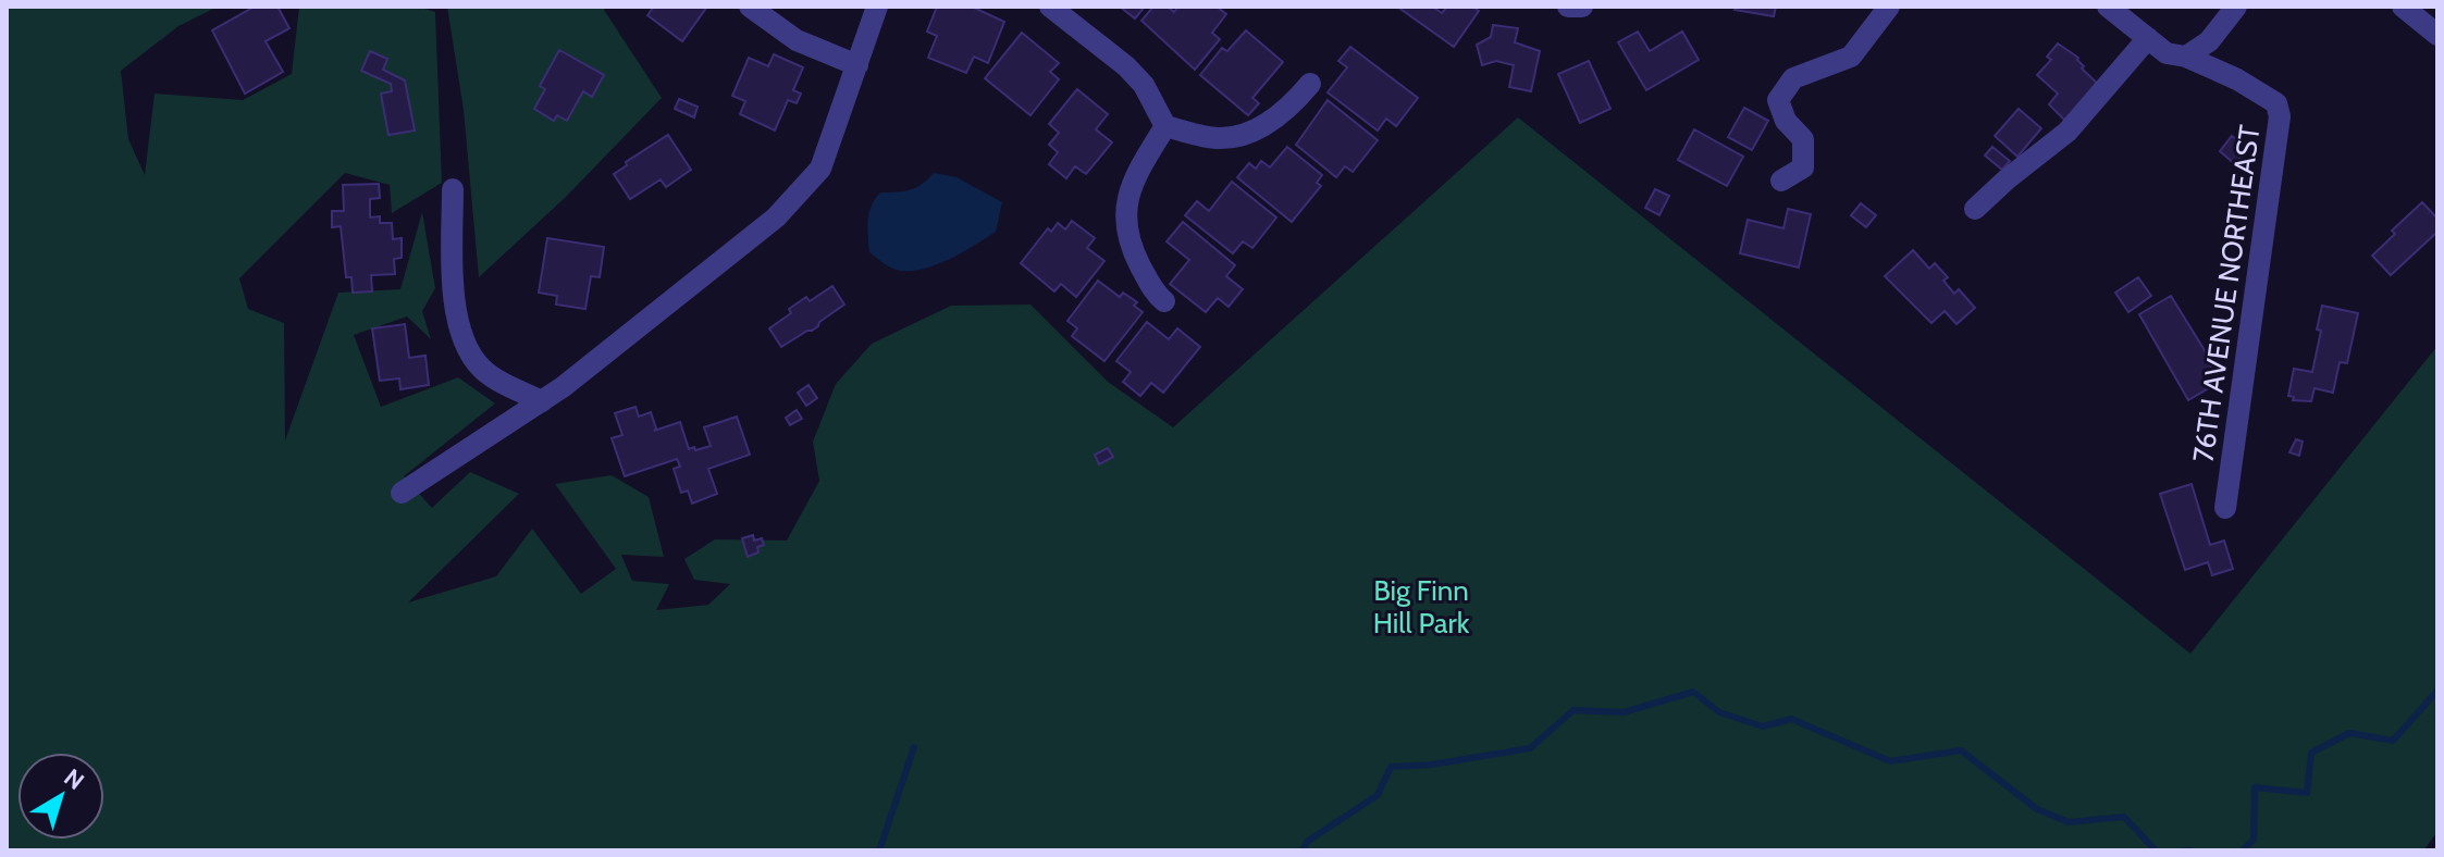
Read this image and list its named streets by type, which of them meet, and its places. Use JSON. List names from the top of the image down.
{
  "streets": {
    "street": ["76TH AVENUE NORTHEAST"]
  },
  "parks": ["Big Finn Hill Park"],
  "north": "top right"
}
